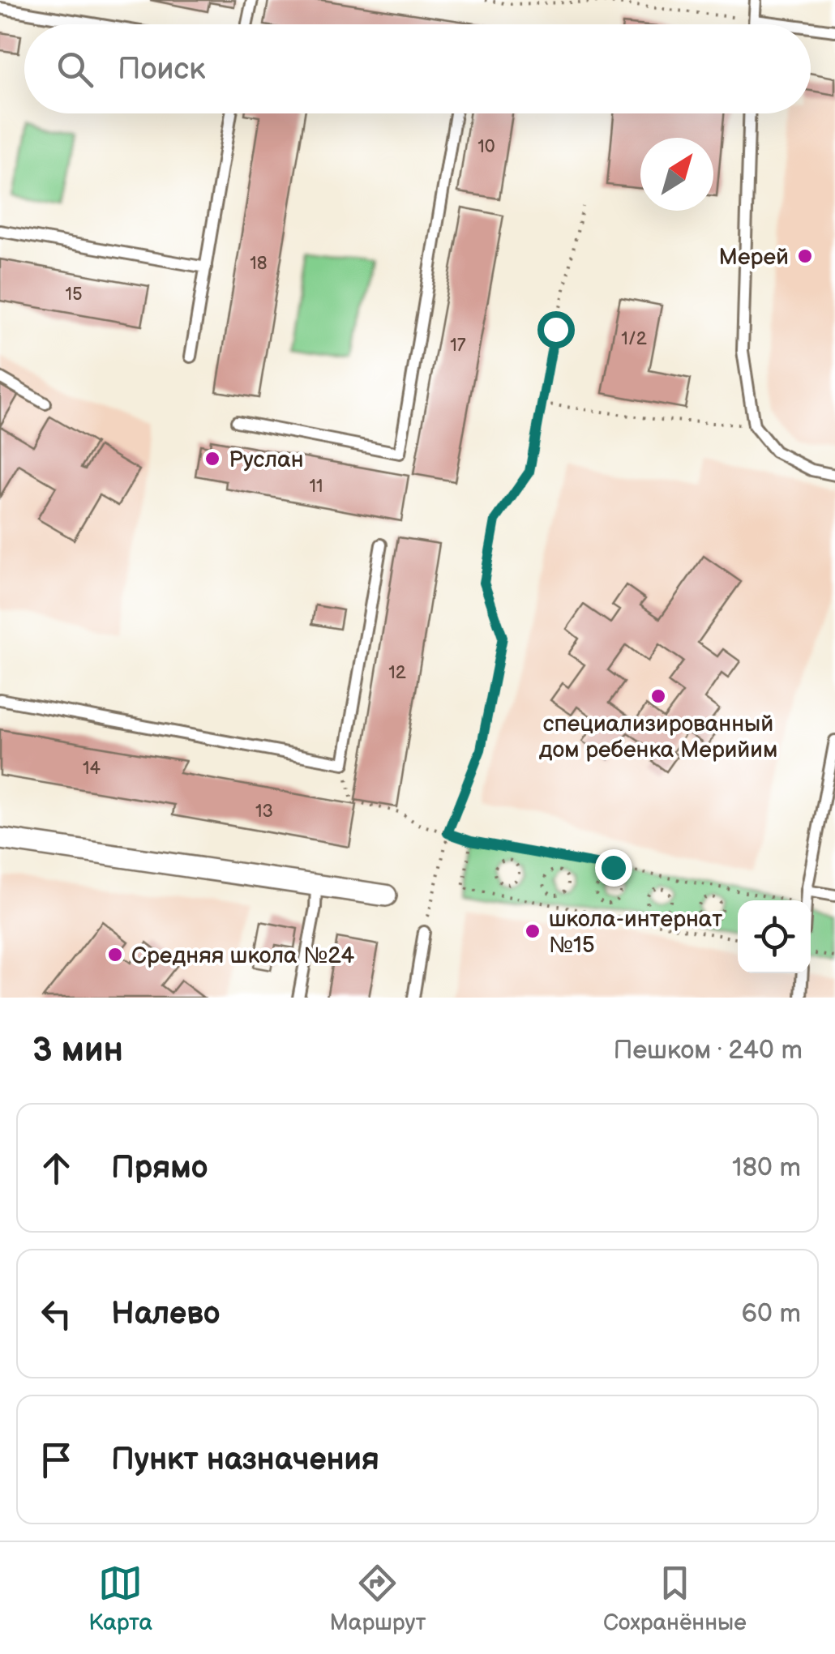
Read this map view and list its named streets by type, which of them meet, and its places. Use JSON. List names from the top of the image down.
{
  "places": [
    "Мерей",
    "Руслан",
    "специализированный дом ребенка Мерийим",
    "школа-интернат №15",
    "Средняя школа №24"
  ],
  "house_numbers": [
    "10",
    "18",
    "15",
    "1/2",
    "17",
    "11",
    "12",
    "14",
    "13"
  ],
  "north": "top right",
  "page": {
    "search": "Поиск",
    "heading": ["3 мин", "Пешком · 240 m"],
    "list": [
      ["Прямо", "180 m"],
      ["Налево", "60 m"],
      "Пункт назначения"
    ],
    "nav": ["Карта", "Маршрут", "Сохранённые"]
  }
}
